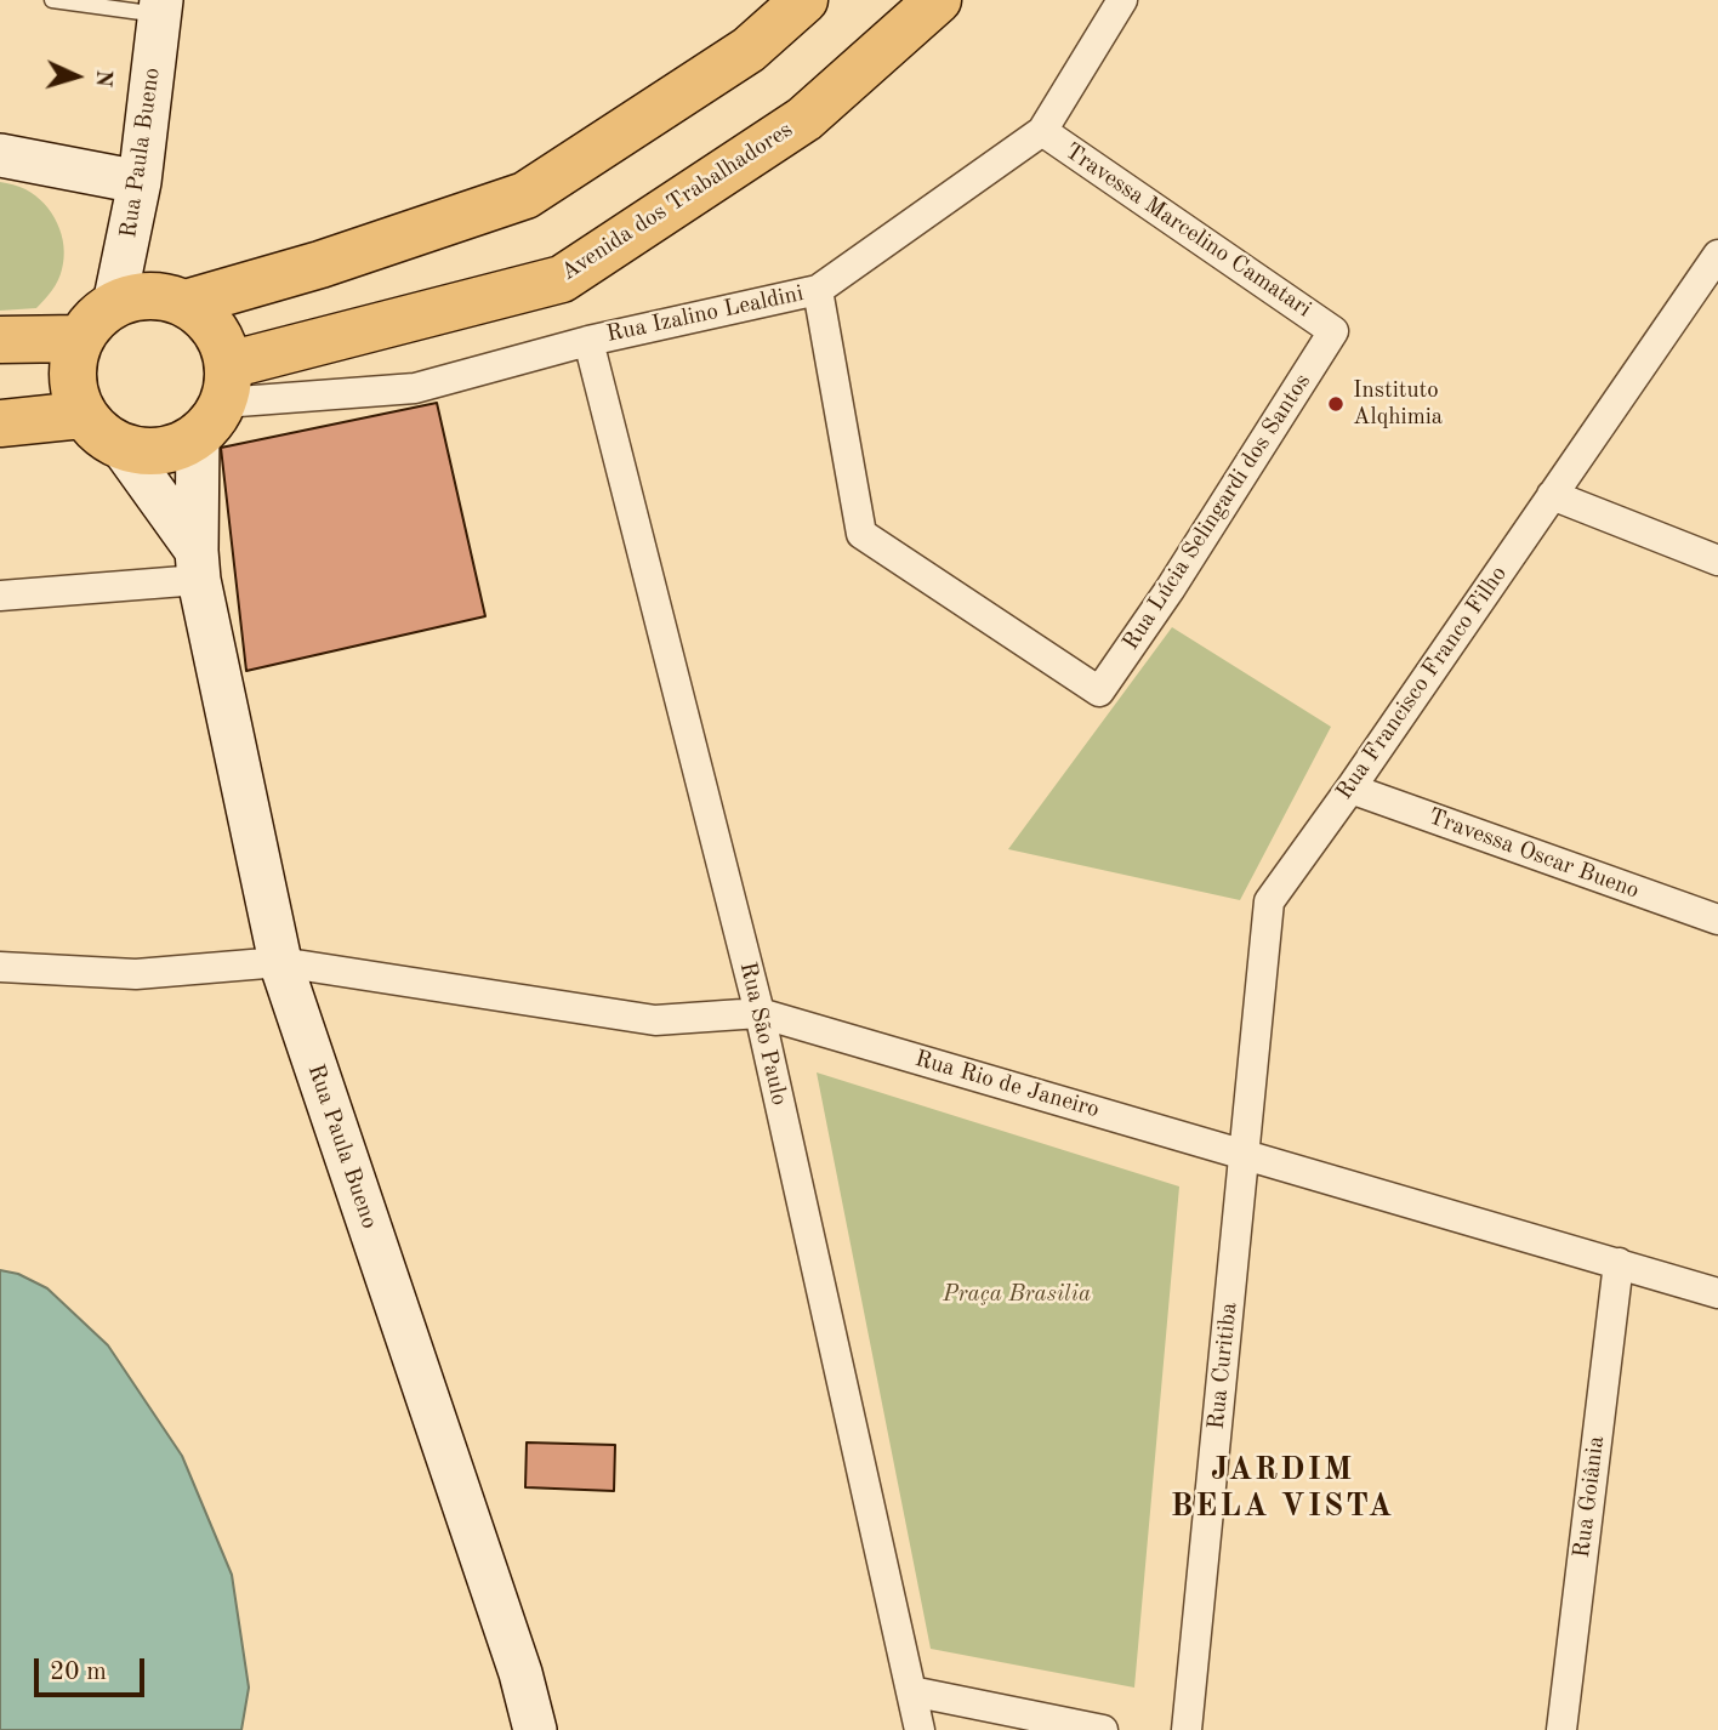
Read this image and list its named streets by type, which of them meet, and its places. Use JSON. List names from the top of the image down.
{
  "streets": {
    "main road": ["Rua Paula Bueno", "Avenida dos Trabalhadores"],
    "street": [
      "Travessa Marcelino Camatari",
      "Rua Izalino Lealdini",
      "Rua Lúcia Selingardi dos Santos",
      "Rua Francisco Franco Filho",
      "Travessa Oscar Bueno",
      "Rua São Paulo",
      "Rua Rio de Janeiro",
      "Rua Curitiba",
      "Rua Goiânia"
    ]
  },
  "crossings": [
    ["Rua Paula Bueno", "Avenida dos Trabalhadores"],
    ["Rua Paula Bueno", "Rua Izalino Lealdini"],
    ["Rua Paula Bueno", "Rua Rio de Janeiro"],
    ["Avenida dos Trabalhadores", "Rua Izalino Lealdini"],
    ["Travessa Marcelino Camatari", "Rua Izalino Lealdini"],
    ["Travessa Marcelino Camatari", "Rua Lúcia Selingardi dos Santos"],
    ["Rua Izalino Lealdini", "Rua Lúcia Selingardi dos Santos"],
    ["Rua Izalino Lealdini", "Rua São Paulo"],
    ["Rua Francisco Franco Filho", "Travessa Oscar Bueno"],
    ["Rua Francisco Franco Filho", "Rua Rio de Janeiro"],
    ["Rua Francisco Franco Filho", "Rua Curitiba"],
    ["Rua São Paulo", "Rua Rio de Janeiro"],
    ["Rua Rio de Janeiro", "Rua Curitiba"],
    ["Rua Rio de Janeiro", "Rua Goiânia"]
  ],
  "districts": ["JARDIM BELA VISTA"],
  "parks": ["Praça Brasilia"],
  "places": ["Instituto Alqhimia"],
  "scale_bar": "20 m",
  "north": "right"
}
